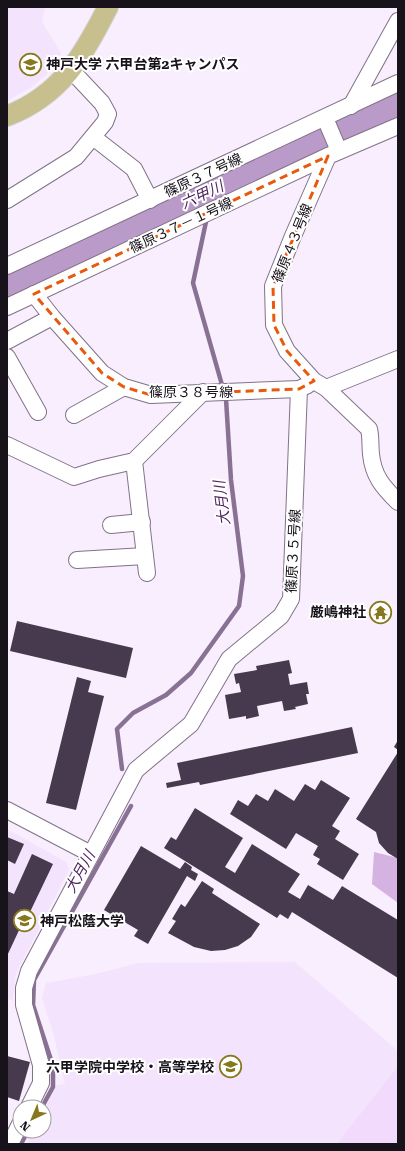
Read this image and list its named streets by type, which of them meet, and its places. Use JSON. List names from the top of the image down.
{
  "streets": {
    "street": [
      "篠原３７号線",
      "篠原３７－１号線",
      "篠原４３号線",
      "篠原３８号線",
      "篠原３５号線"
    ]
  },
  "crossings": [
    ["篠原３７－１号線", "篠原４３号線"],
    ["篠原３７－１号線", "篠原３８号線"],
    ["篠原４３号線", "篠原３８号線"],
    ["篠原３８号線", "篠原３５号線"]
  ],
  "water": ["六甲川", "大月川"],
  "places": {
    "school or university": ["神戸大学 六甲台第2キャンパス", "神戸松蔭大学", "六甲学院中学校・高等学校"],
    "temple": ["厳嶋神社"]
  },
  "north": "bottom left"
}
